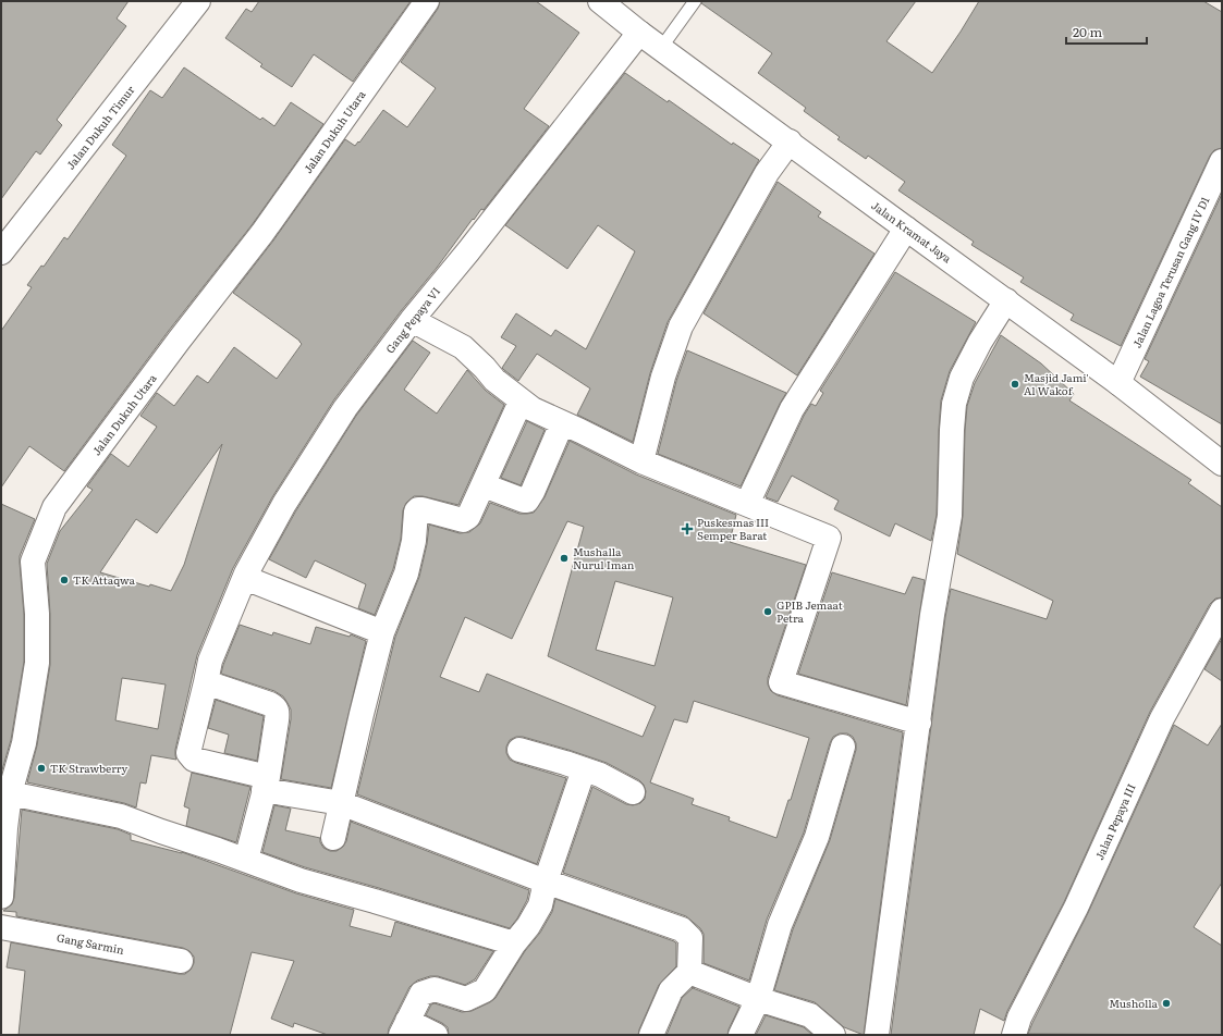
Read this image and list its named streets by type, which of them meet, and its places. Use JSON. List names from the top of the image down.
{
  "streets": {
    "street": [
      "Jalan Dukuh Timur",
      "Jalan Dukuh Utara",
      "Jalan Kramat Jaya",
      "Jalan Lagoa Terusan Gang IV D1",
      "Gang Pepaya VI",
      "Jalan Pepaya III",
      "Gang Sarmin"
    ]
  },
  "crossings": [
    ["Jalan Kramat Jaya", "Jalan Lagoa Terusan Gang IV D1"],
    ["Jalan Kramat Jaya", "Gang Pepaya VI"]
  ],
  "places": {
    "other": [
      "Masjid Jami' Al Wakof",
      "Mushalla Nurul Iman",
      "TK Attaqwa",
      "GPIB Jemaat Petra",
      "TK Strawberry",
      "Musholla"
    ],
    "health": ["Puskesmas III Semper Barat"]
  },
  "scale_bar": "20 m"
}
